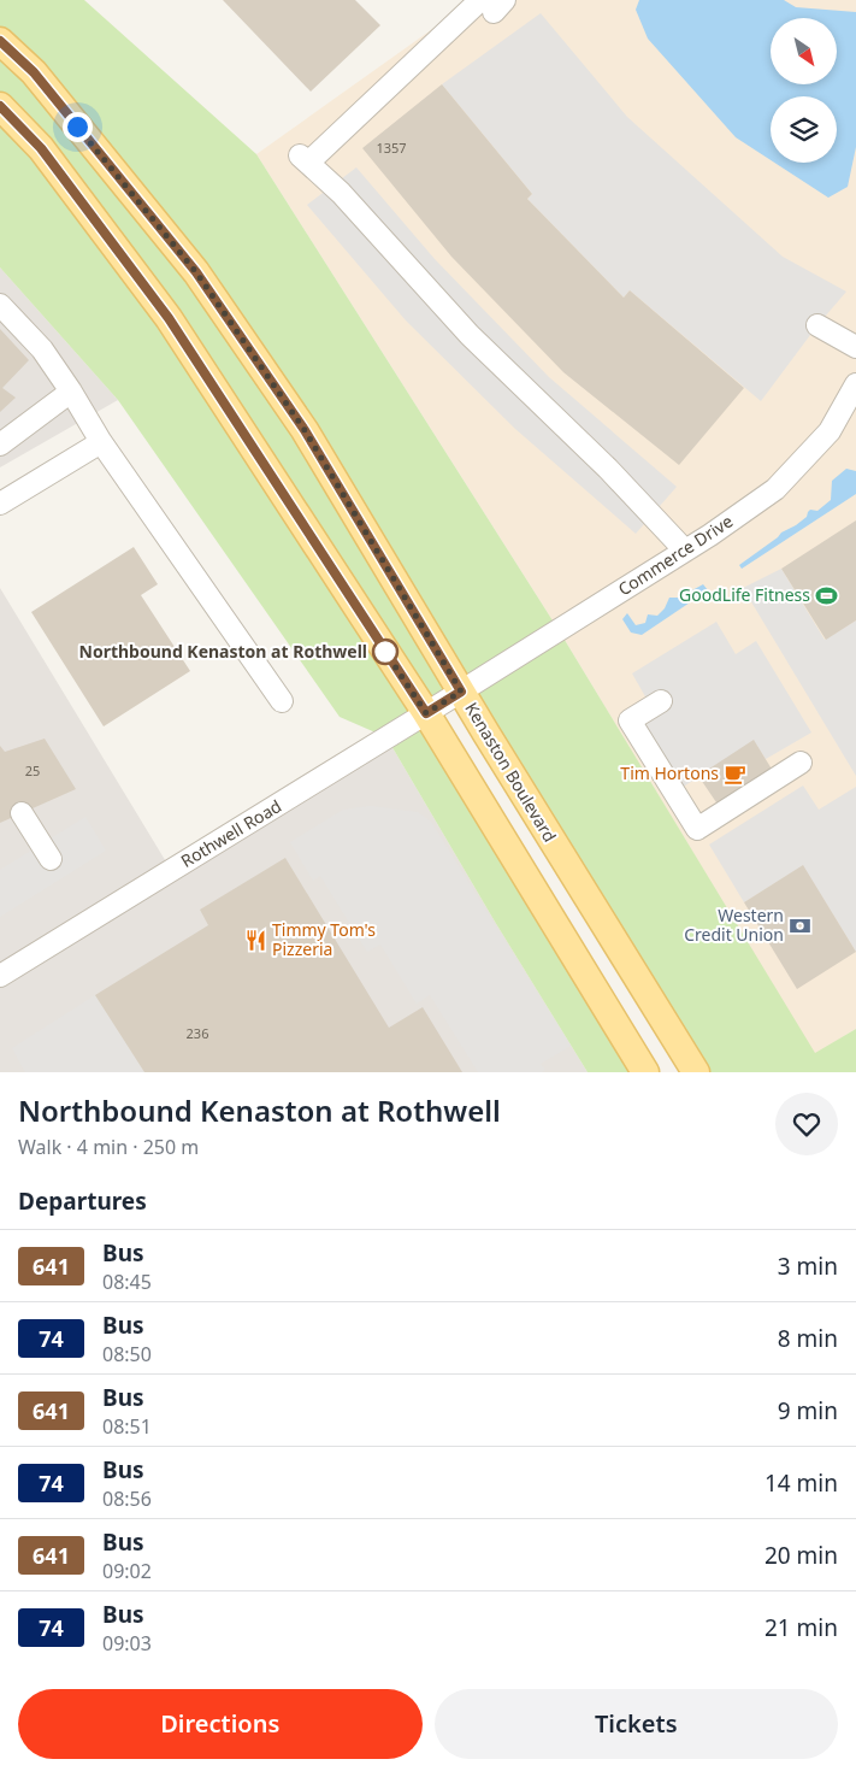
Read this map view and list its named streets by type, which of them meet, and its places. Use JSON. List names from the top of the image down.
{
  "streets": {
    "main road": ["Kenaston Boulevard"],
    "street": ["Commerce Drive", "Rothwell Road"]
  },
  "crossings": [
    ["Commerce Drive", "Kenaston Boulevard"],
    ["Commerce Drive", "Rothwell Road"],
    ["Kenaston Boulevard", "Rothwell Road"]
  ],
  "places": {
    "sports": ["GoodLife Fitness"],
    "other": ["Northbound Kenaston at Rothwell"],
    "cafe": ["Tim Hortons"],
    "bank": ["Western Credit Union"],
    "restaurant": ["Timmy Tom's Pizzeria"]
  },
  "lines": ["bus line 641"],
  "house_numbers": ["1357", "25", "236"],
  "north": "bottom right",
  "page": {
    "heading": [
      ["Northbound Kenaston at Rothwell", "Walk · 4 min · 250 m"],
      "Departures"
    ],
    "list": [
      {
        "mark": "641",
        "name": "Bus",
        "note": "08:45",
        "value": "3 min"
      },
      {
        "mark": "74",
        "name": "Bus",
        "note": "08:50",
        "value": "8 min"
      },
      {
        "mark": "641",
        "name": "Bus",
        "note": "08:51",
        "value": "9 min"
      },
      {
        "mark": "74",
        "name": "Bus",
        "note": "08:56",
        "value": "14 min"
      },
      {
        "mark": "641",
        "name": "Bus",
        "note": "09:02",
        "value": "20 min"
      },
      {
        "mark": "74",
        "name": "Bus",
        "note": "09:03",
        "value": "21 min"
      }
    ],
    "buttons": ["Directions", "Tickets"]
  }
}
